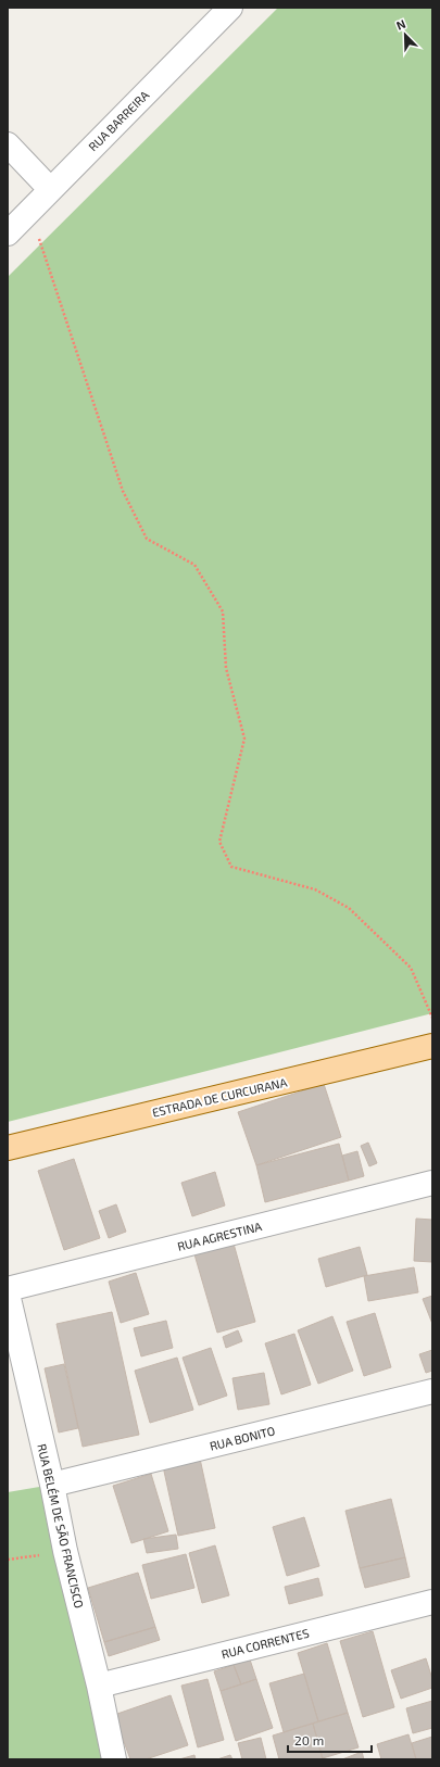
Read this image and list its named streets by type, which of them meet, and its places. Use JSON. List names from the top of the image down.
{
  "streets": {
    "main road": ["ESTRADA DE CURCURANA"],
    "street": [
      "RUA BARREIRA",
      "RUA AGRESTINA",
      "RUA BONITO",
      "RUA BELÉM DE SÃO FRANCISCO",
      "RUA CORRENTES"
    ]
  },
  "crossings": [
    ["RUA BONITO", "RUA BELÉM DE SÃO FRANCISCO"],
    ["RUA BELÉM DE SÃO FRANCISCO", "RUA CORRENTES"]
  ],
  "scale_bar": "20 m",
  "north": "top left"
}
